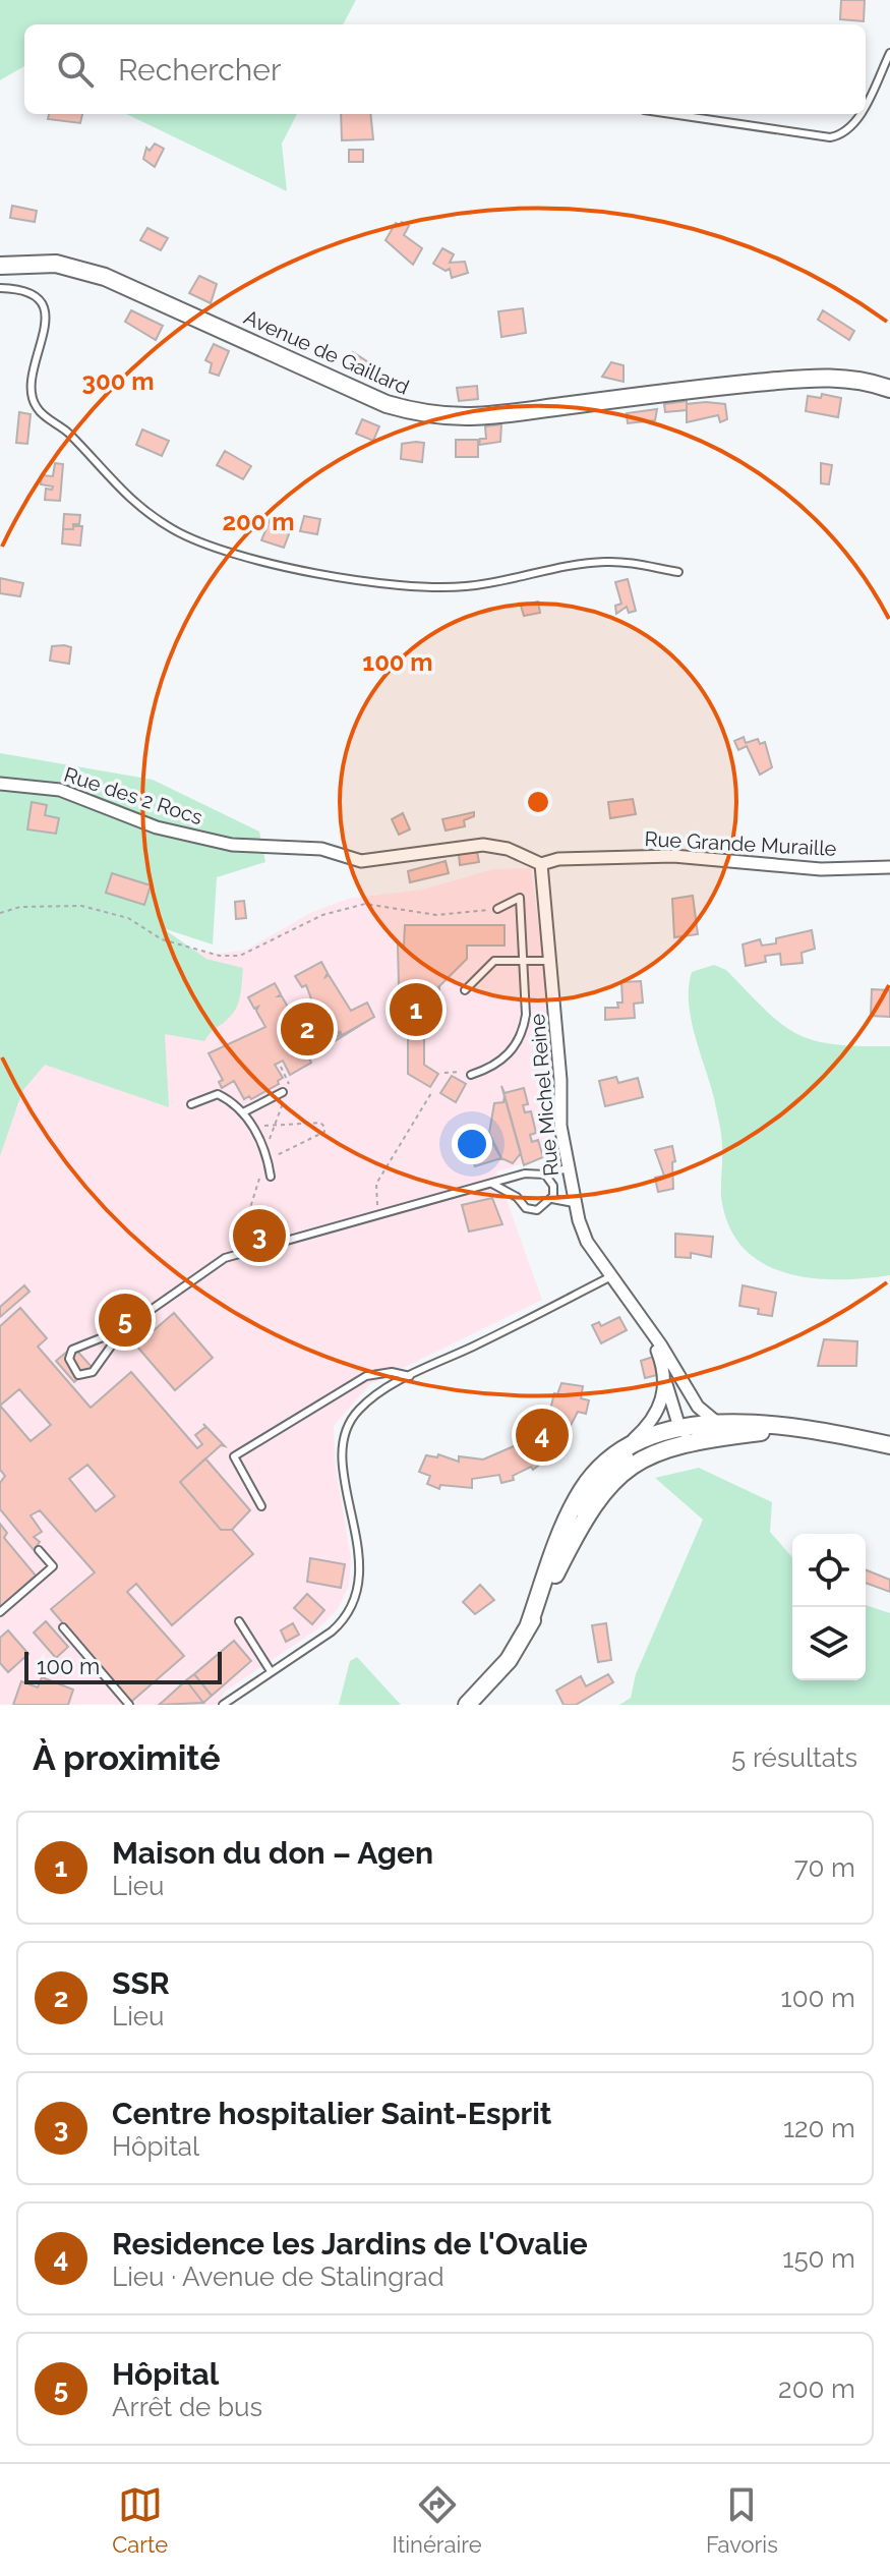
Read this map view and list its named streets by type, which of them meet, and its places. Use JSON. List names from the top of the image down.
{
  "streets": {
    "main road": ["Avenue de Gaillard"],
    "street": ["Rue des 2 Rocs", "Rue Grande Muraille", "Rue Michel Reine"]
  },
  "crossings": [
    ["Rue des 2 Rocs", "Rue Grande Muraille"],
    ["Rue des 2 Rocs", "Rue Michel Reine"],
    ["Rue Grande Muraille", "Rue Michel Reine"]
  ],
  "scale_bar": "100 m",
  "page": {
    "search": "Rechercher",
    "pins": [
      "1",
      "2",
      "3",
      "5",
      "4"
    ],
    "scale": "100 m",
    "heading": ["À proximité", "5 résultats"],
    "list": [
      {
        "mark": "1",
        "name": "Maison du don – Agen",
        "note": "Lieu",
        "value": "70 m"
      },
      {
        "mark": "2",
        "name": "SSR",
        "note": "Lieu",
        "value": "100 m"
      },
      {
        "mark": "3",
        "name": "Centre hospitalier Saint-Esprit",
        "note": "Hôpital",
        "value": "120 m"
      },
      {
        "mark": "4",
        "name": "Residence les Jardins de l'Ovalie",
        "note": "Lieu · Avenue de Stalingrad",
        "value": "150 m"
      },
      {
        "mark": "5",
        "name": "Hôpital",
        "note": "Arrêt de bus",
        "value": "200 m"
      }
    ],
    "nav": ["Carte", "Itinéraire", "Favoris"]
  },
  "rings": ["300 m", "200 m", "100 m"]
}
